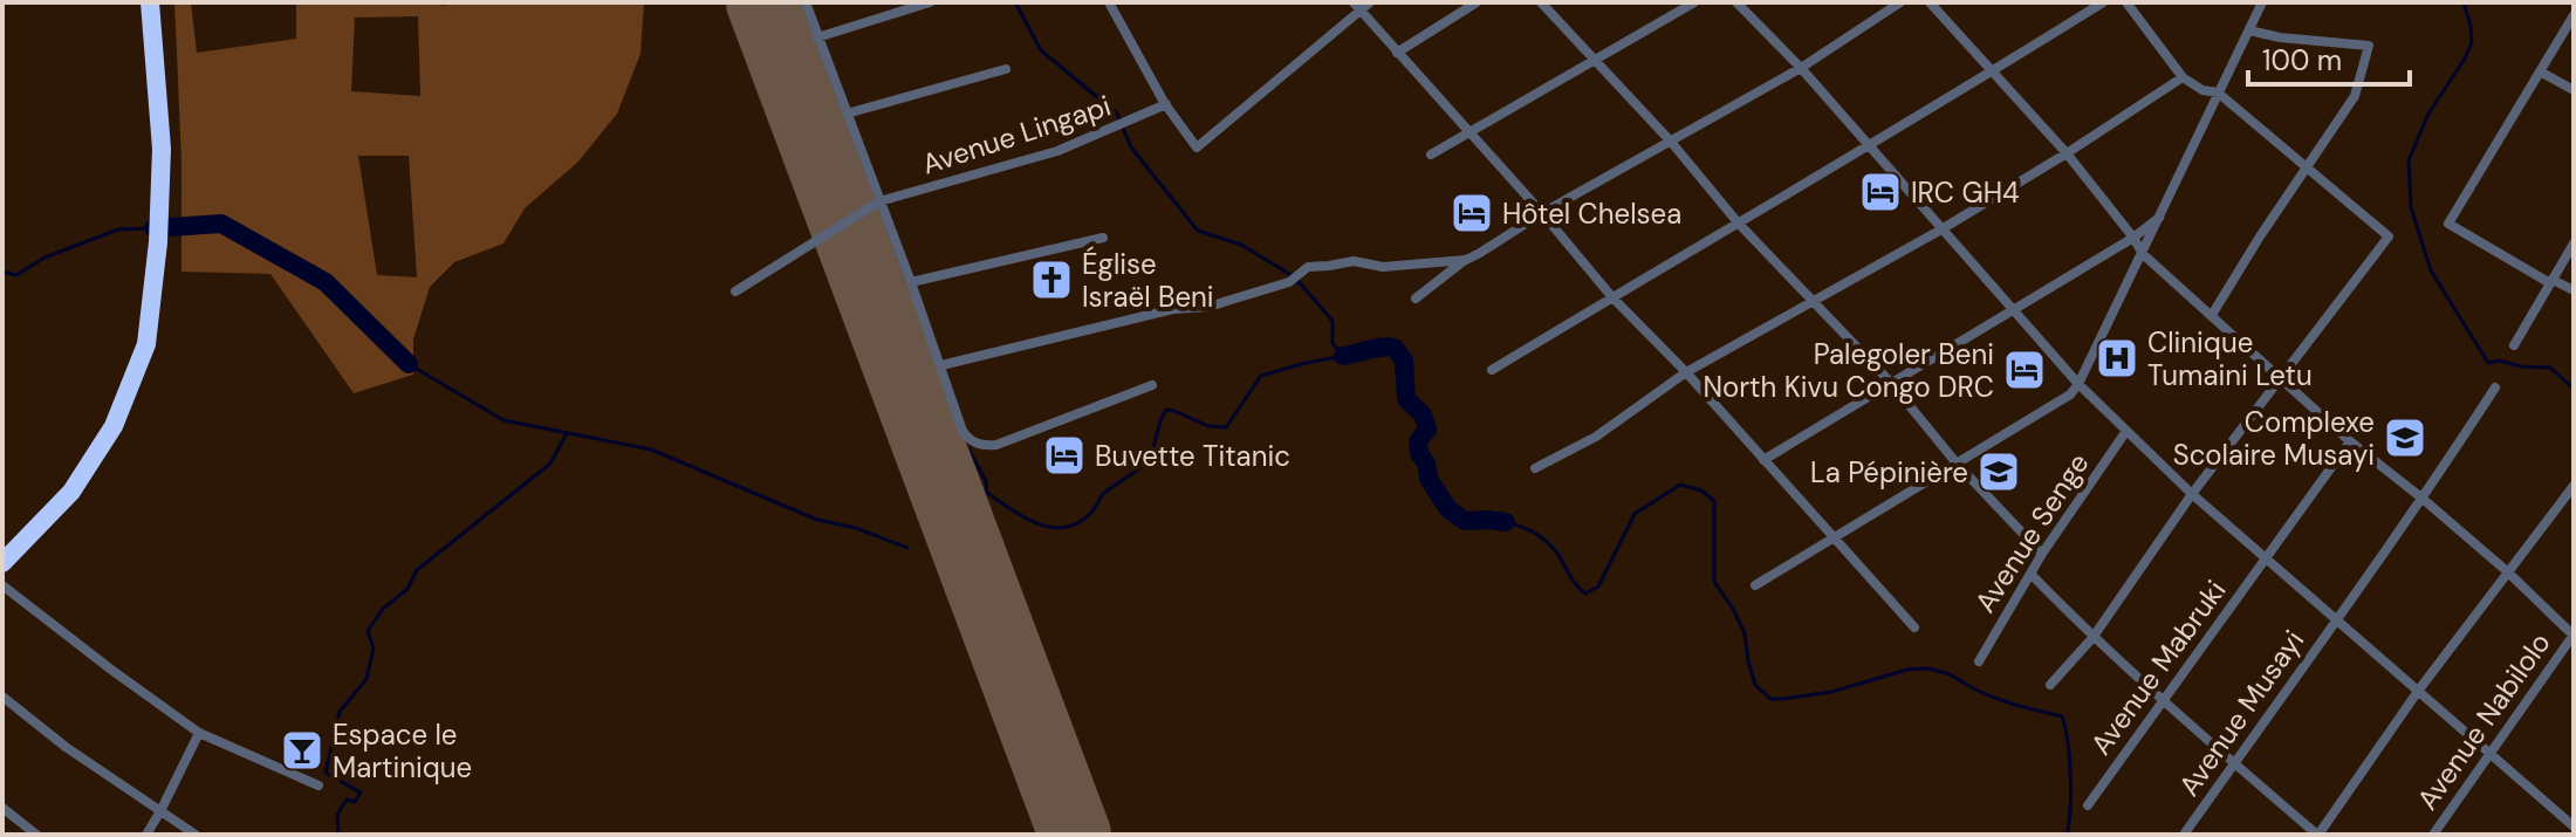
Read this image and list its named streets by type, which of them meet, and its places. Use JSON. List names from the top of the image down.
{
  "streets": {
    "street": [
      "Avenue Lingapi",
      "Avenue Senge",
      "Avenue Mabruki",
      "Avenue Musayi",
      "Avenue Nabilolo"
    ]
  },
  "places": {
    "hotel": [
      "IRC GH4",
      "Hôtel Chelsea",
      "Palegoler Beni North Kivu Congo DRC",
      "Buvette Titanic"
    ],
    "church": ["Église Israël Beni"],
    "hospital": ["Clinique Tumaini Letu"],
    "school or university": ["Complexe Scolaire Musayi", "La Pépinière"],
    "bar": ["Espace le Martinique"]
  },
  "scale_bar": "100 m"
}
